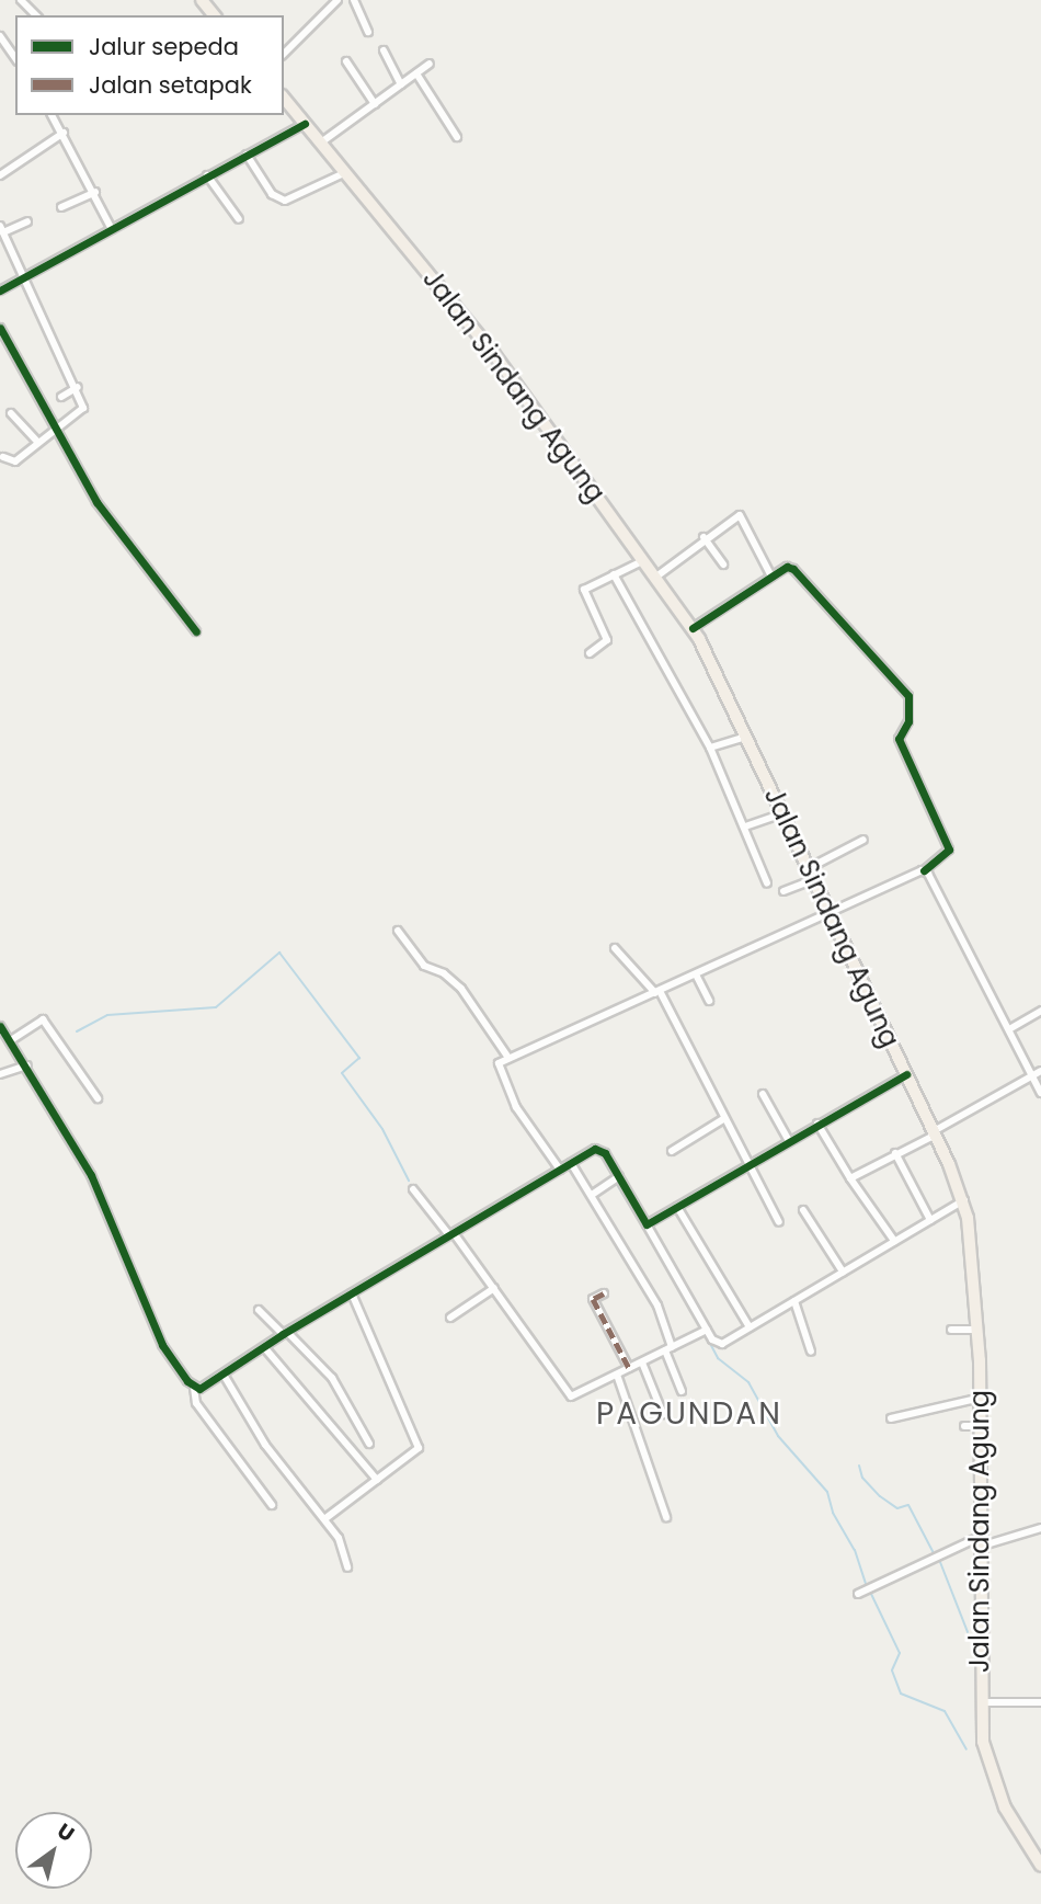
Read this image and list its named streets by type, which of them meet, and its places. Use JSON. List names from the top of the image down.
{
  "streets": {
    "main road": ["Jalan Sindang Agung"]
  },
  "districts": ["PAGUNDAN"],
  "legend": ["Jalur sepeda", "Jalan setapak"],
  "north": "top right"
}
